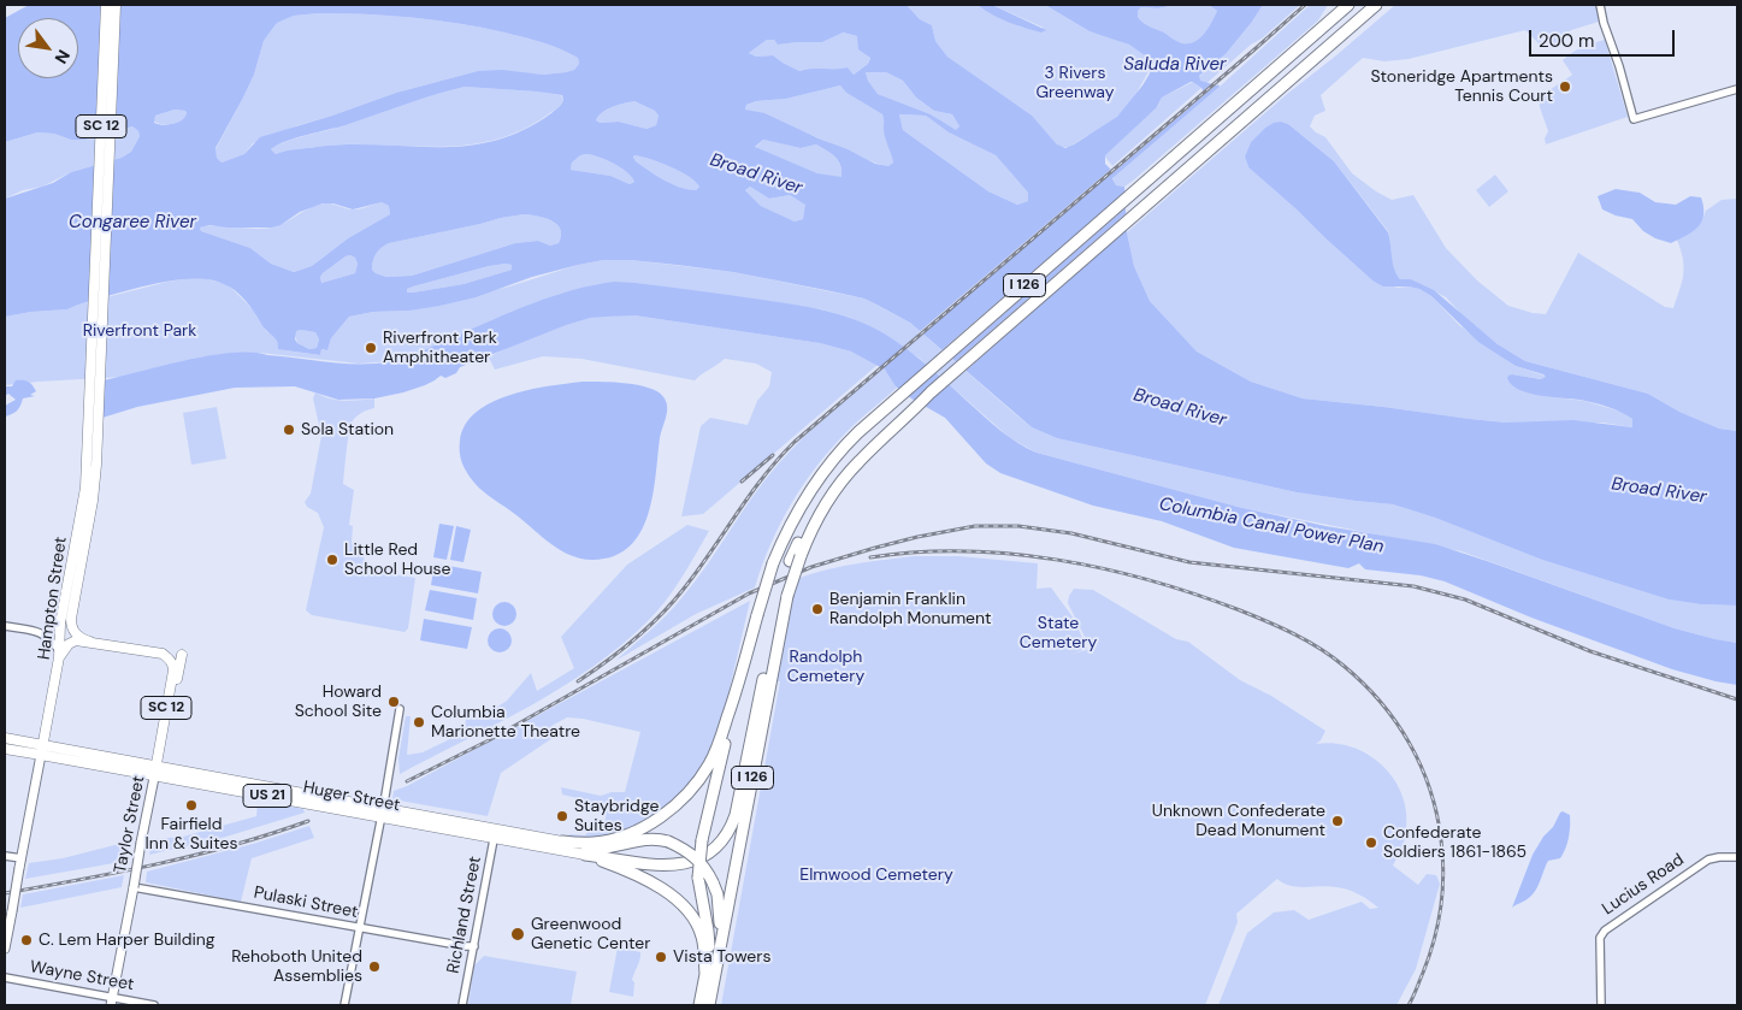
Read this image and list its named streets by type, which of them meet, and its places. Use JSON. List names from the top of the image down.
{
  "streets": {
    "highway": ["I 126", "US 21"],
    "main road": [
      "SC 12",
      "Hampton Street",
      "Huger Street",
      "Taylor Street"
    ],
    "street": [
      "Lucius Road",
      "Pulaski Street",
      "Richland Street",
      "Wayne Street"
    ]
  },
  "crossings": [
    ["SC 12", "Hampton Street"],
    ["I 126", "US 21"],
    ["Hampton Street", "Huger Street"],
    ["Hampton Street", "Taylor Street"],
    ["US 21", "Huger Street"],
    ["Huger Street", "Taylor Street"],
    ["Huger Street", "Richland Street"],
    ["Taylor Street", "Pulaski Street"],
    ["Taylor Street", "Wayne Street"],
    ["Pulaski Street", "Richland Street"]
  ],
  "water": [
    "Saluda River",
    "Broad River",
    "Congaree River",
    "Columbia Canal Power Plan"
  ],
  "parks": [
    "3 Rivers Greenway",
    "Riverfront Park",
    "State Cemetery",
    "Randolph Cemetery",
    "Elmwood Cemetery"
  ],
  "places": [
    "Stoneridge Apartments Tennis Court",
    "Riverfront Park Amphitheater",
    "Sola Station",
    "Little Red School House",
    "Benjamin Franklin Randolph Monument",
    "Howard School Site",
    "Columbia Marionette Theatre",
    "Fairfield Inn & Suites",
    "Staybridge Suites",
    "Unknown Confederate Dead Monument",
    "Confederate Soldiers 1861-1865",
    "Greenwood Genetic Center",
    "C. Lem Harper Building",
    "Vista Towers",
    "Rehoboth United Assemblies"
  ],
  "scale_bar": "200 m",
  "north": "bottom right"
}
